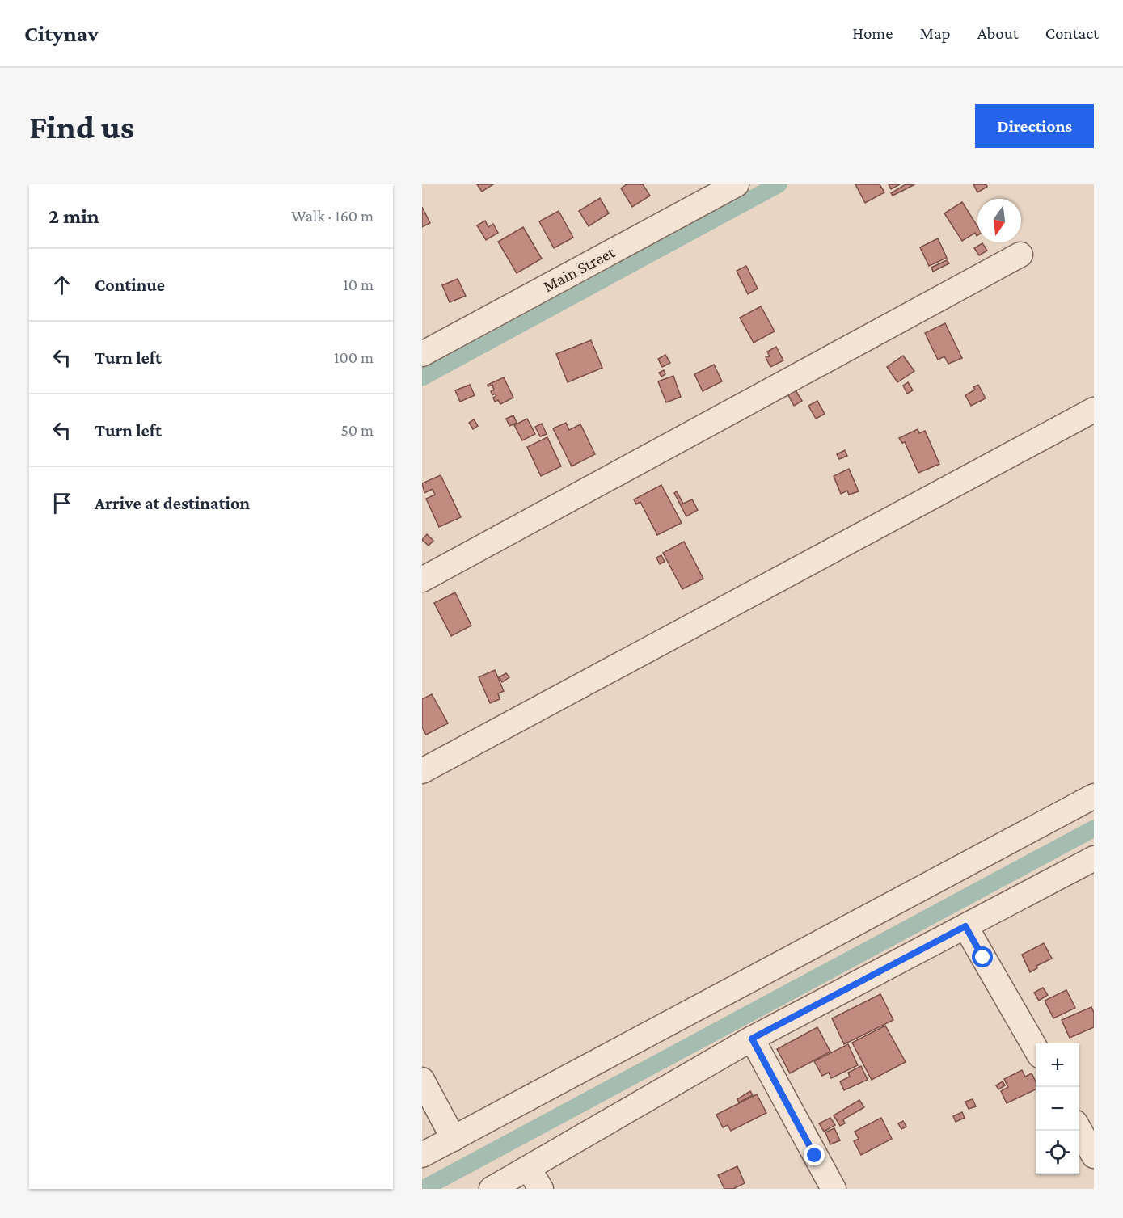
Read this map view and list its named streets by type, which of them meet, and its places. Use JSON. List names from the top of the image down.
{
  "streets": {
    "street": ["Main Street"]
  },
  "north": "bottom",
  "page": {
    "header": "Citynav",
    "nav": [
      "Home",
      "Map",
      "About",
      "Contact"
    ],
    "buttons": "Directions",
    "title": "Find us",
    "heading": ["2 min", "Walk · 160 m"],
    "list": [
      ["Continue", "10 m"],
      ["Turn left", "100 m"],
      ["Turn left", "50 m"],
      "Arrive at destination"
    ],
    "map_buttons": ["+", "−"]
  }
}
